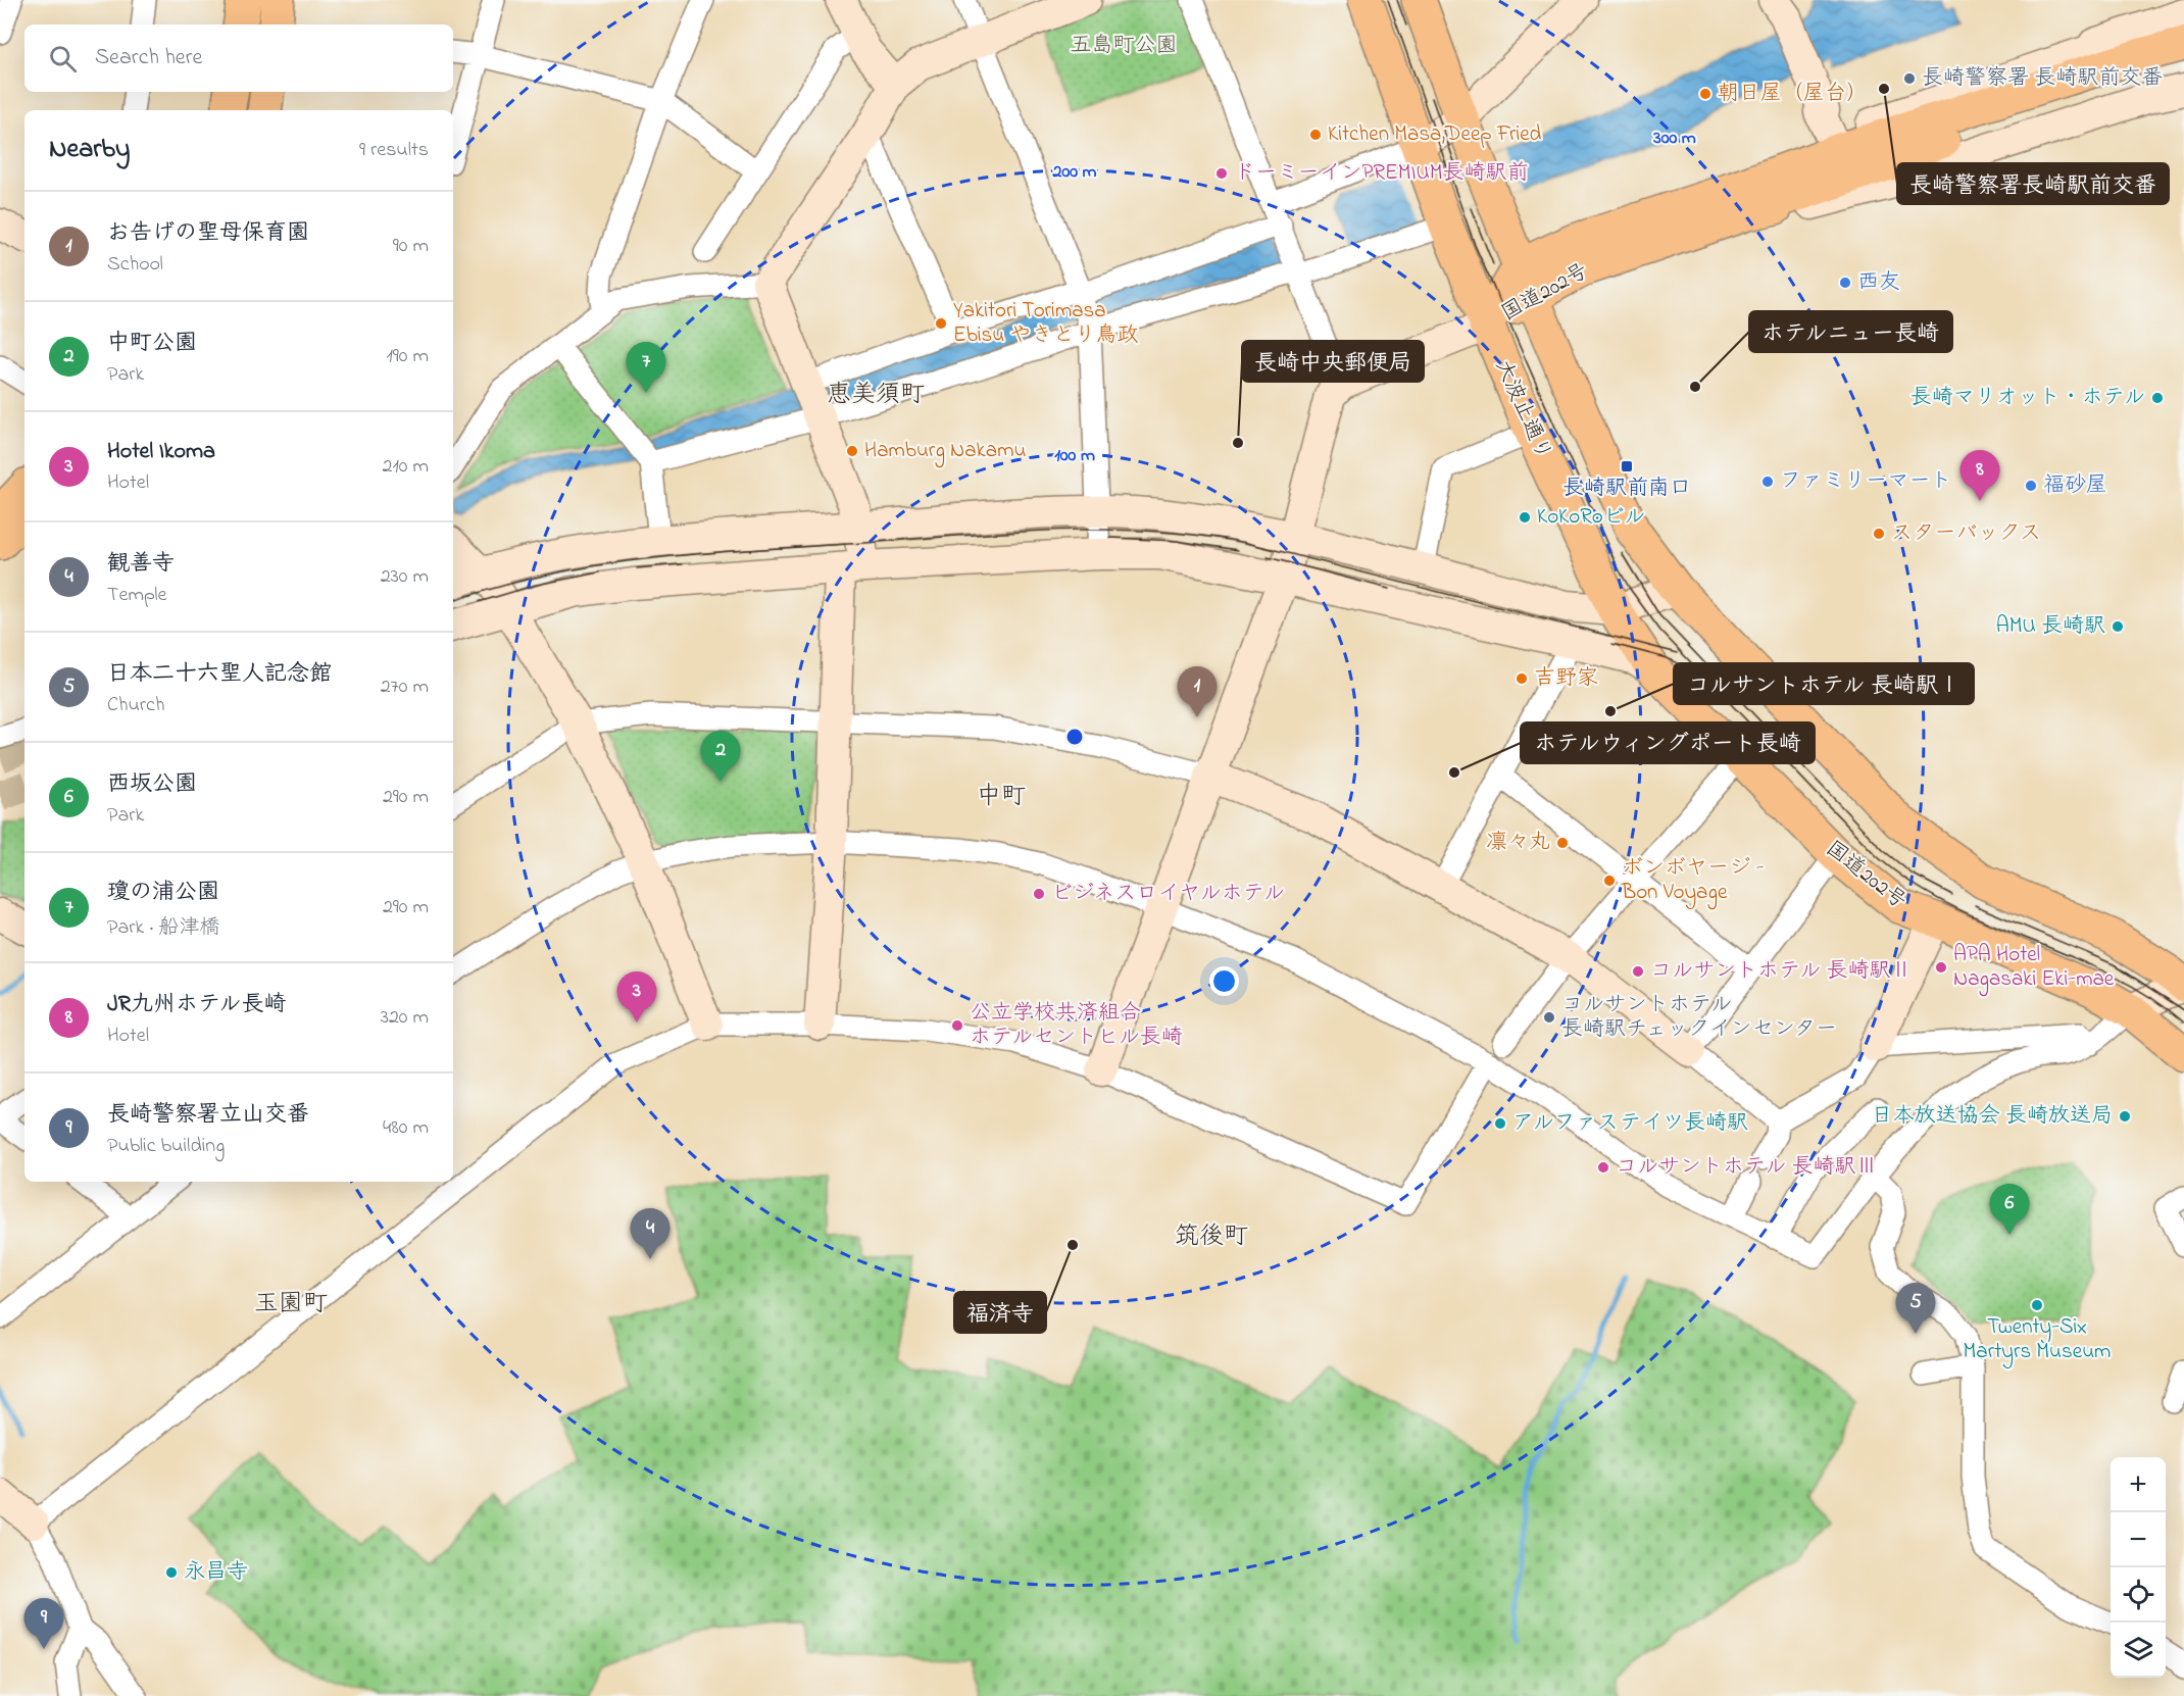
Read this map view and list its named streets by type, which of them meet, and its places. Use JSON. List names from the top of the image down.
{
  "streets": {
    "highway": ["国道202号", "大波止通り"]
  },
  "crossings": [
    ["国道202号", "大波止通り"]
  ],
  "districts": [
    "恵美須町",
    "中町",
    "筑後町",
    "玉園町"
  ],
  "parks": ["五島町公園"],
  "places": {
    "other": [
      "長崎警察署 長崎駅前交番",
      "長崎警察署長崎駅前交番",
      "朝日屋（屋台）",
      "Kitchen Masa,Deep Fried",
      "ドーミーインPREMIUM長崎駅前",
      "西友",
      "Yakitori Torimasa Ebisu やきとり鳥政",
      "ホテルニュー長崎",
      "長崎マリオット・ホテル",
      "長崎中央郵便局",
      "Hamburg Nakamu",
      "ファミリーマート",
      "福砂屋",
      "KoKoRoビル",
      "スターバックス",
      "AMU 長崎駅",
      "吉野家",
      "コルサントホテル 長崎駅Ⅰ",
      "ホテルウィングポート長崎",
      "凛々丸",
      "ボンボヤージ - Bon Voyage",
      "ビジネスロイヤルホテル",
      "APA Hotel Nagasaki Eki-mae",
      "コルサントホテル 長崎駅Ⅱ",
      "コルサントホテル 長崎駅チェックインセンター",
      "公立学校共済組合 ホテルセントヒル長崎",
      "日本放送協会 長崎放送局",
      "アルファステイツ長崎駅",
      "コルサントホテル 長崎駅Ⅲ",
      "福済寺",
      "Twenty-Six Martyrs Museum",
      "永昌寺"
    ],
    "transit": ["長崎駅前南口"]
  },
  "page": {
    "search": "Search here",
    "heading": ["Nearby", "9 results"],
    "list": [
      {
        "mark": "1",
        "name": "お告げの聖母保育園",
        "note": "School",
        "value": "90 m"
      },
      {
        "mark": "2",
        "name": "中町公園",
        "note": "Park",
        "value": "190 m"
      },
      {
        "mark": "3",
        "name": "Hotel Ikoma",
        "note": "Hotel",
        "value": "210 m"
      },
      {
        "mark": "4",
        "name": "観善寺",
        "note": "Temple",
        "value": "230 m"
      },
      {
        "mark": "5",
        "name": "日本二十六聖人記念館",
        "note": "Church",
        "value": "270 m"
      },
      {
        "mark": "6",
        "name": "西坂公園",
        "note": "Park",
        "value": "290 m"
      },
      {
        "mark": "7",
        "name": "瓊の浦公園",
        "note": "Park · 船津橋",
        "value": "290 m"
      },
      {
        "mark": "8",
        "name": "JR九州ホテル長崎",
        "note": "Hotel",
        "value": "320 m"
      },
      {
        "mark": "9",
        "name": "長崎警察署立山交番",
        "note": "Public building",
        "value": "480 m"
      }
    ],
    "pins": [
      "7",
      "8",
      "1",
      "2",
      "3",
      "6",
      "4",
      "5",
      "9"
    ],
    "map_buttons": ["+", "−"]
  },
  "rings": ["300 m", "200 m", "100 m"]
}
